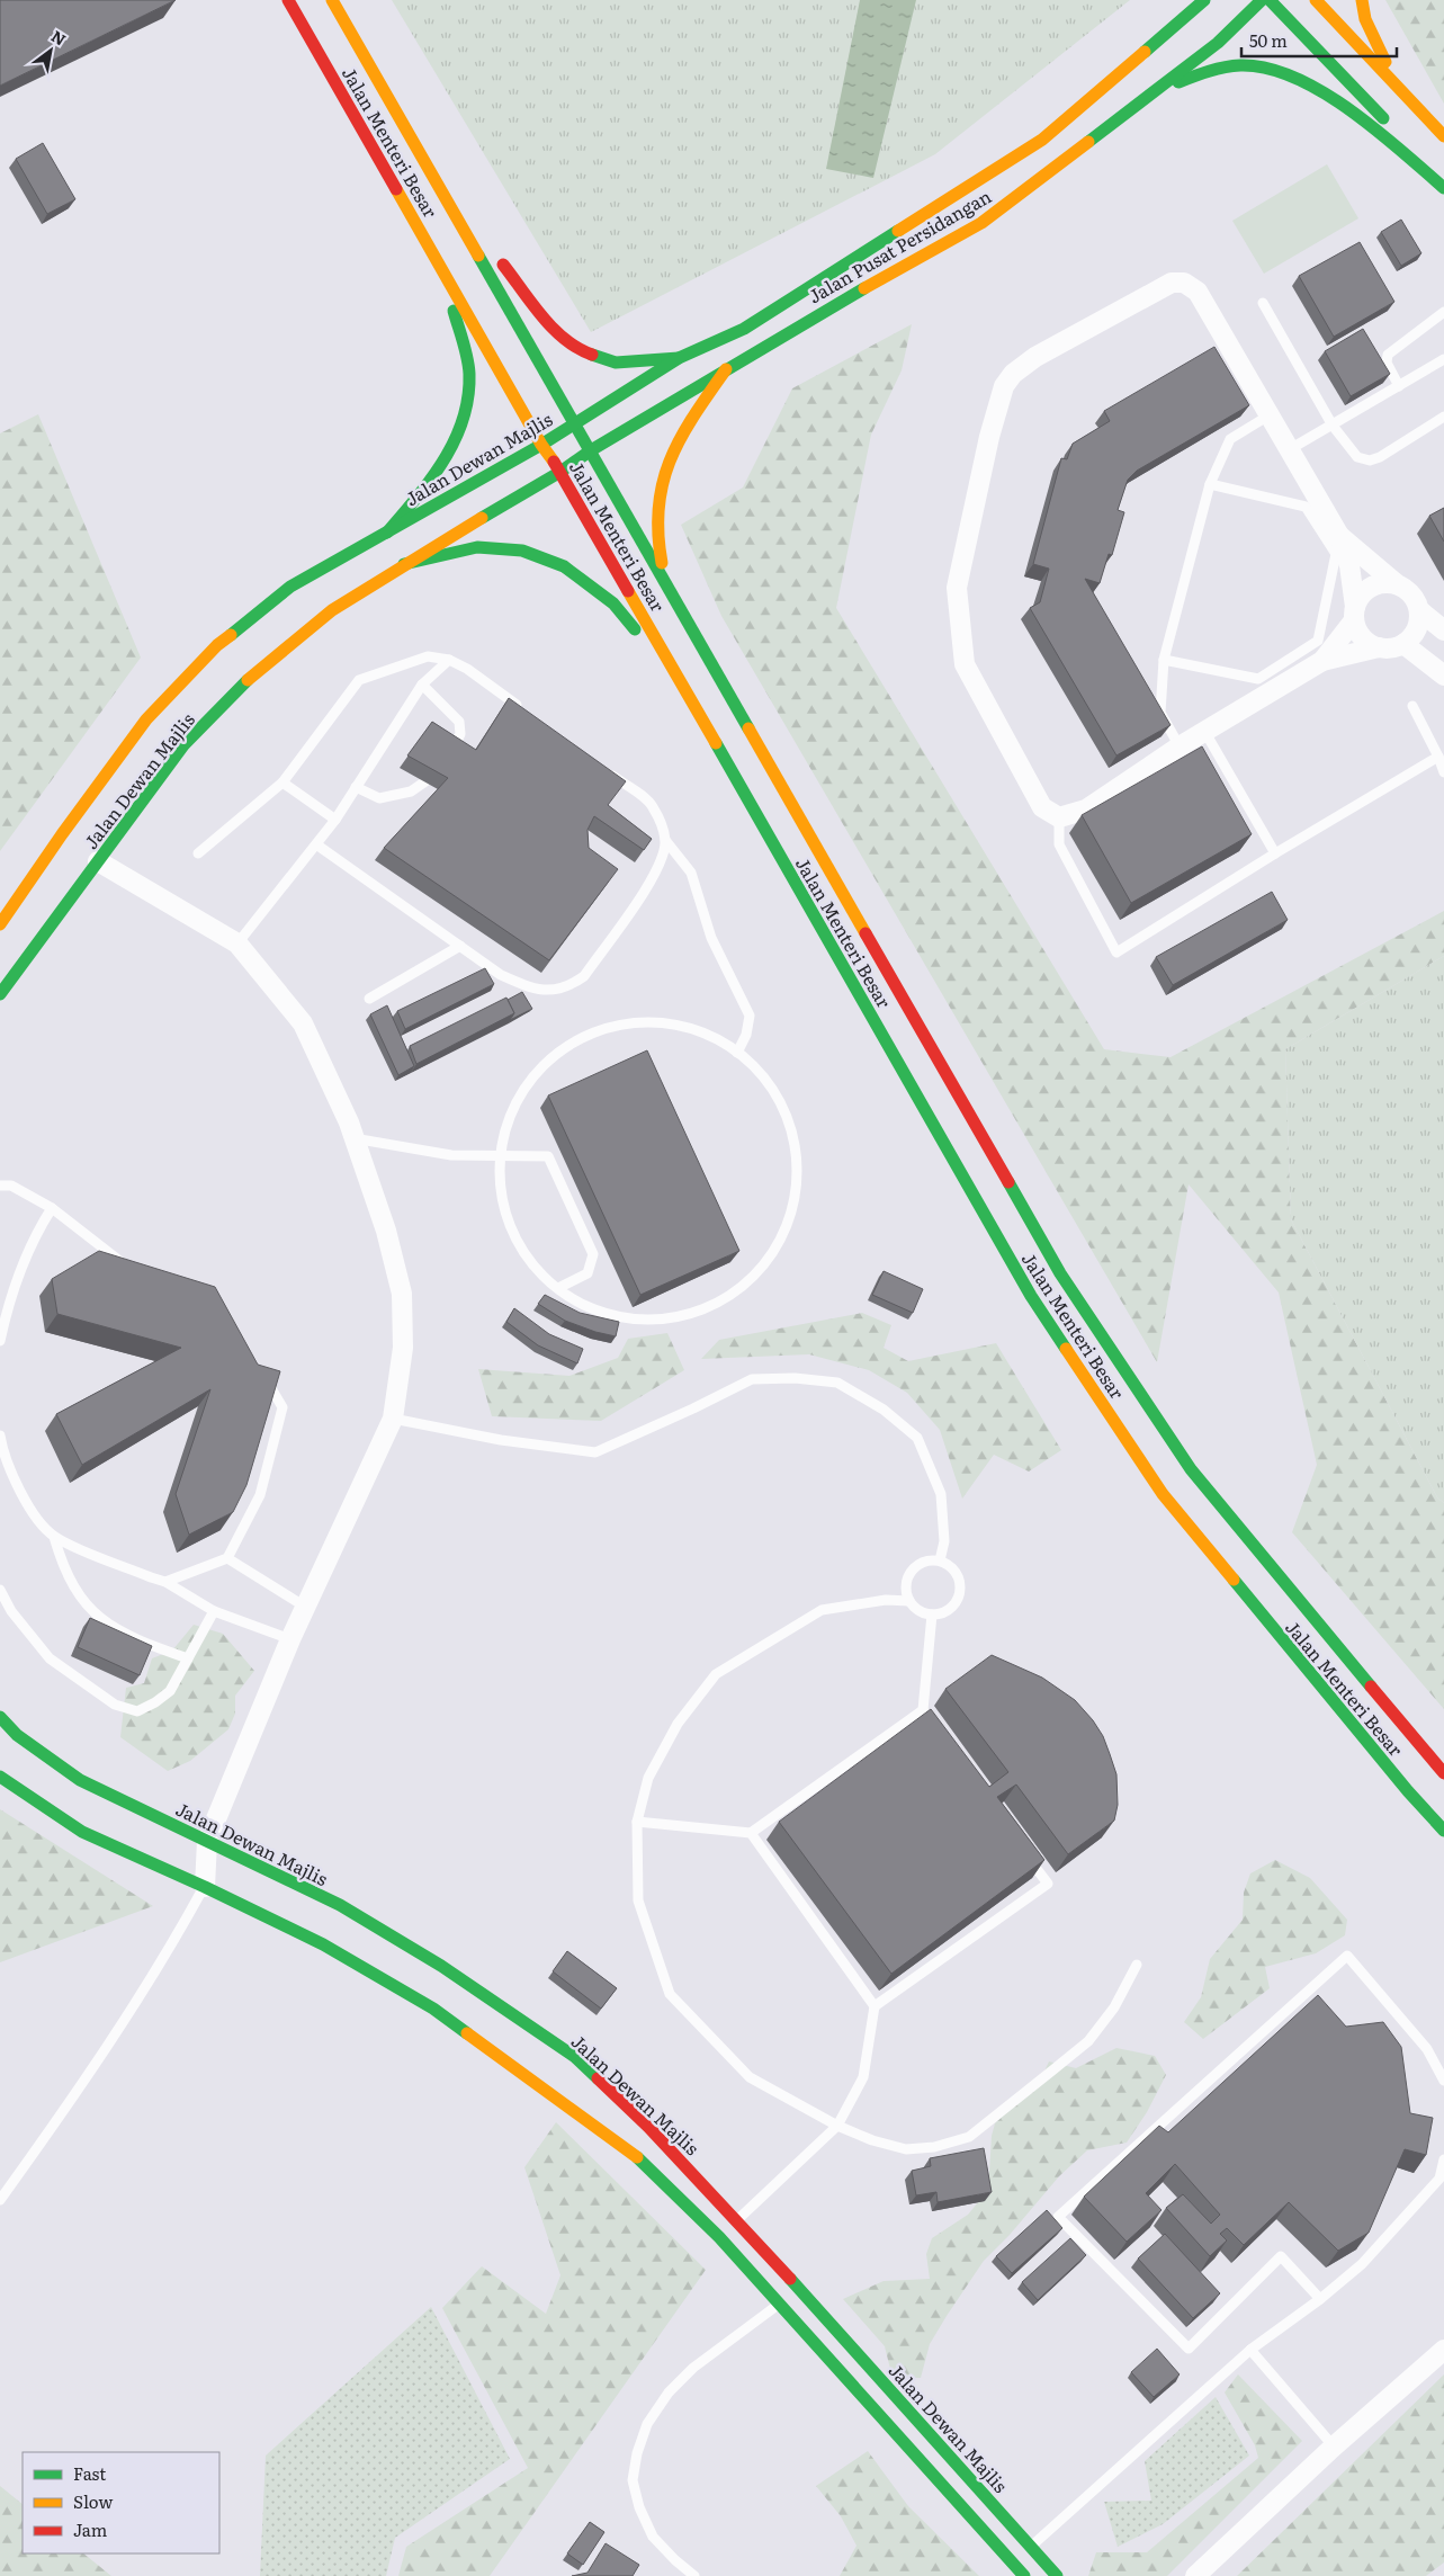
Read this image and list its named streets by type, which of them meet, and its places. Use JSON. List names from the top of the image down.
{
  "streets": {
    "street": ["Jalan Menteri Besar", "Jalan Pusat Persidangan", "Jalan Dewan Majlis"]
  },
  "crossings": [
    ["Jalan Menteri Besar", "Jalan Pusat Persidangan"],
    ["Jalan Menteri Besar", "Jalan Dewan Majlis"],
    ["Jalan Pusat Persidangan", "Jalan Dewan Majlis"]
  ],
  "legend": ["Fast", "Slow", "Jam"],
  "scale_bar": "50 m",
  "north": "top right"
}
